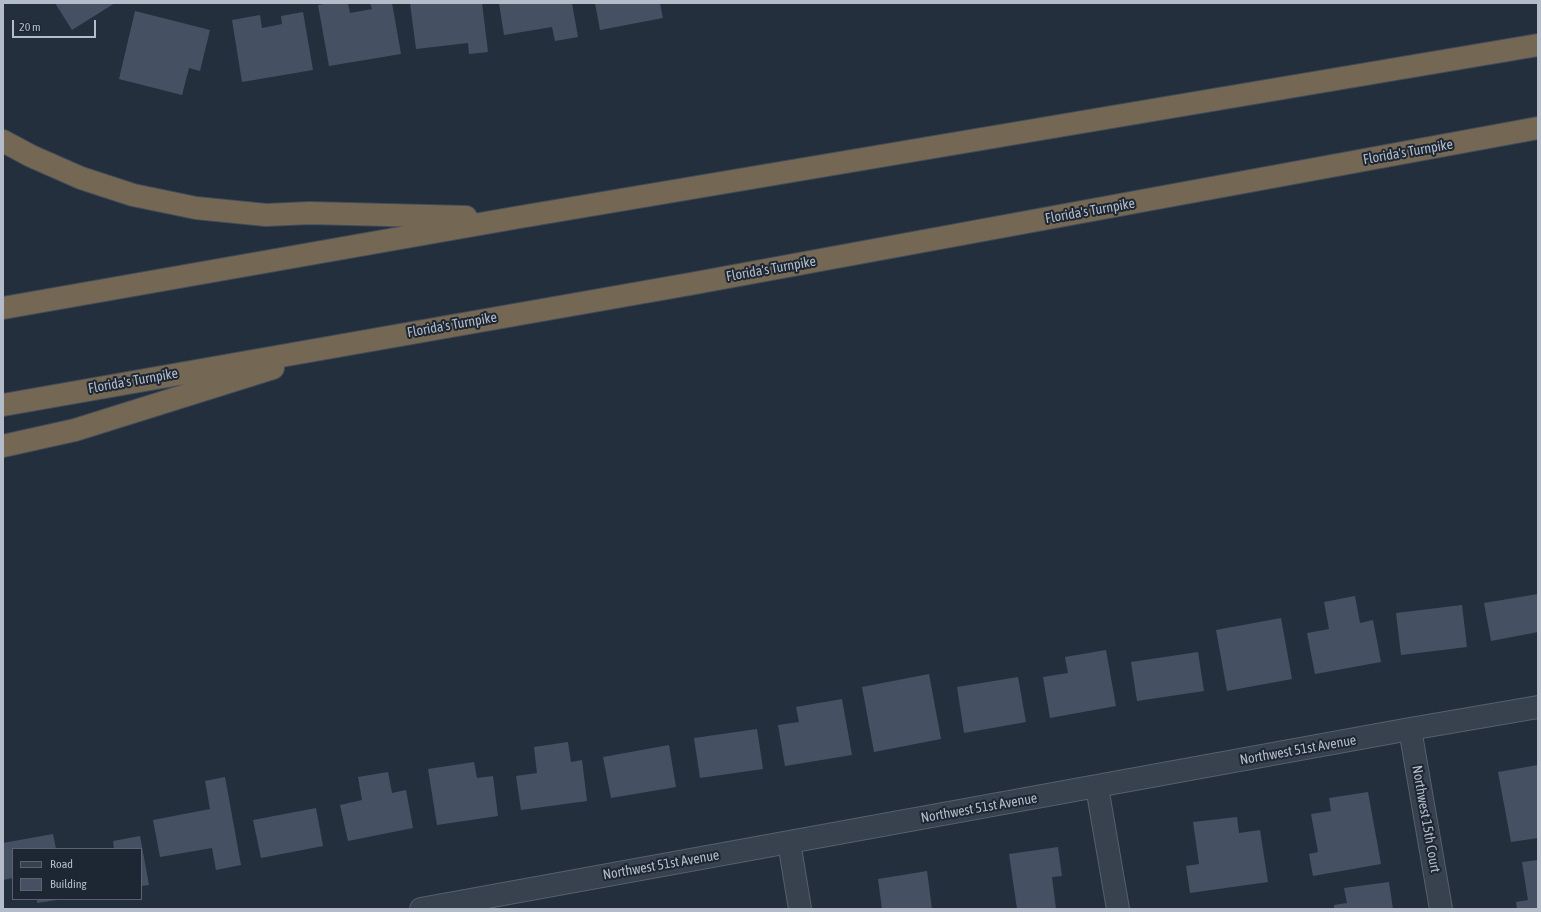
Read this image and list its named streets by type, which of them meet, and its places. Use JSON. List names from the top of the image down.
{
  "streets": {
    "highway": ["Florida's Turnpike"],
    "street": ["Northwest 51st Avenue", "Northwest 15th Court"]
  },
  "crossings": [
    ["Northwest 51st Avenue", "Northwest 15th Court"]
  ],
  "legend": ["Road", "Building"],
  "scale_bar": "20 m"
}
